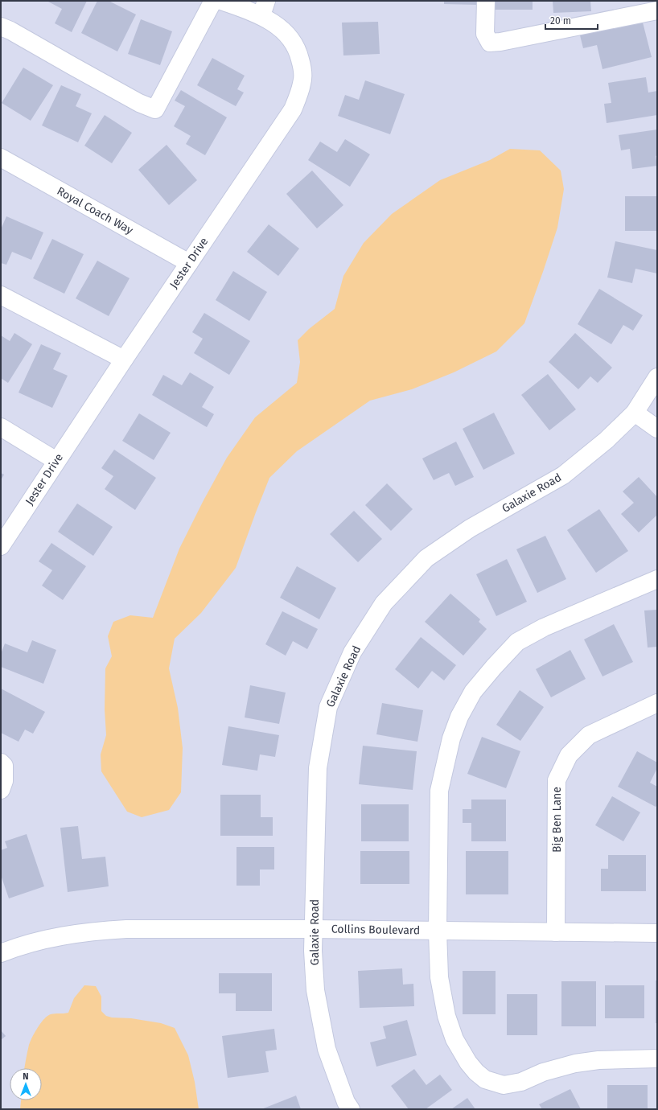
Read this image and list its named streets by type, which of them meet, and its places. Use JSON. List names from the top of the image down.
{
  "streets": {
    "street": [
      "Royal Coach Way",
      "Jester Drive",
      "Galaxie Road",
      "Big Ben Lane",
      "Collins Boulevard"
    ]
  },
  "crossings": [
    ["Royal Coach Way", "Jester Drive"],
    ["Galaxie Road", "Collins Boulevard"],
    ["Big Ben Lane", "Collins Boulevard"]
  ],
  "scale_bar": "20 m",
  "north": "top"
}
